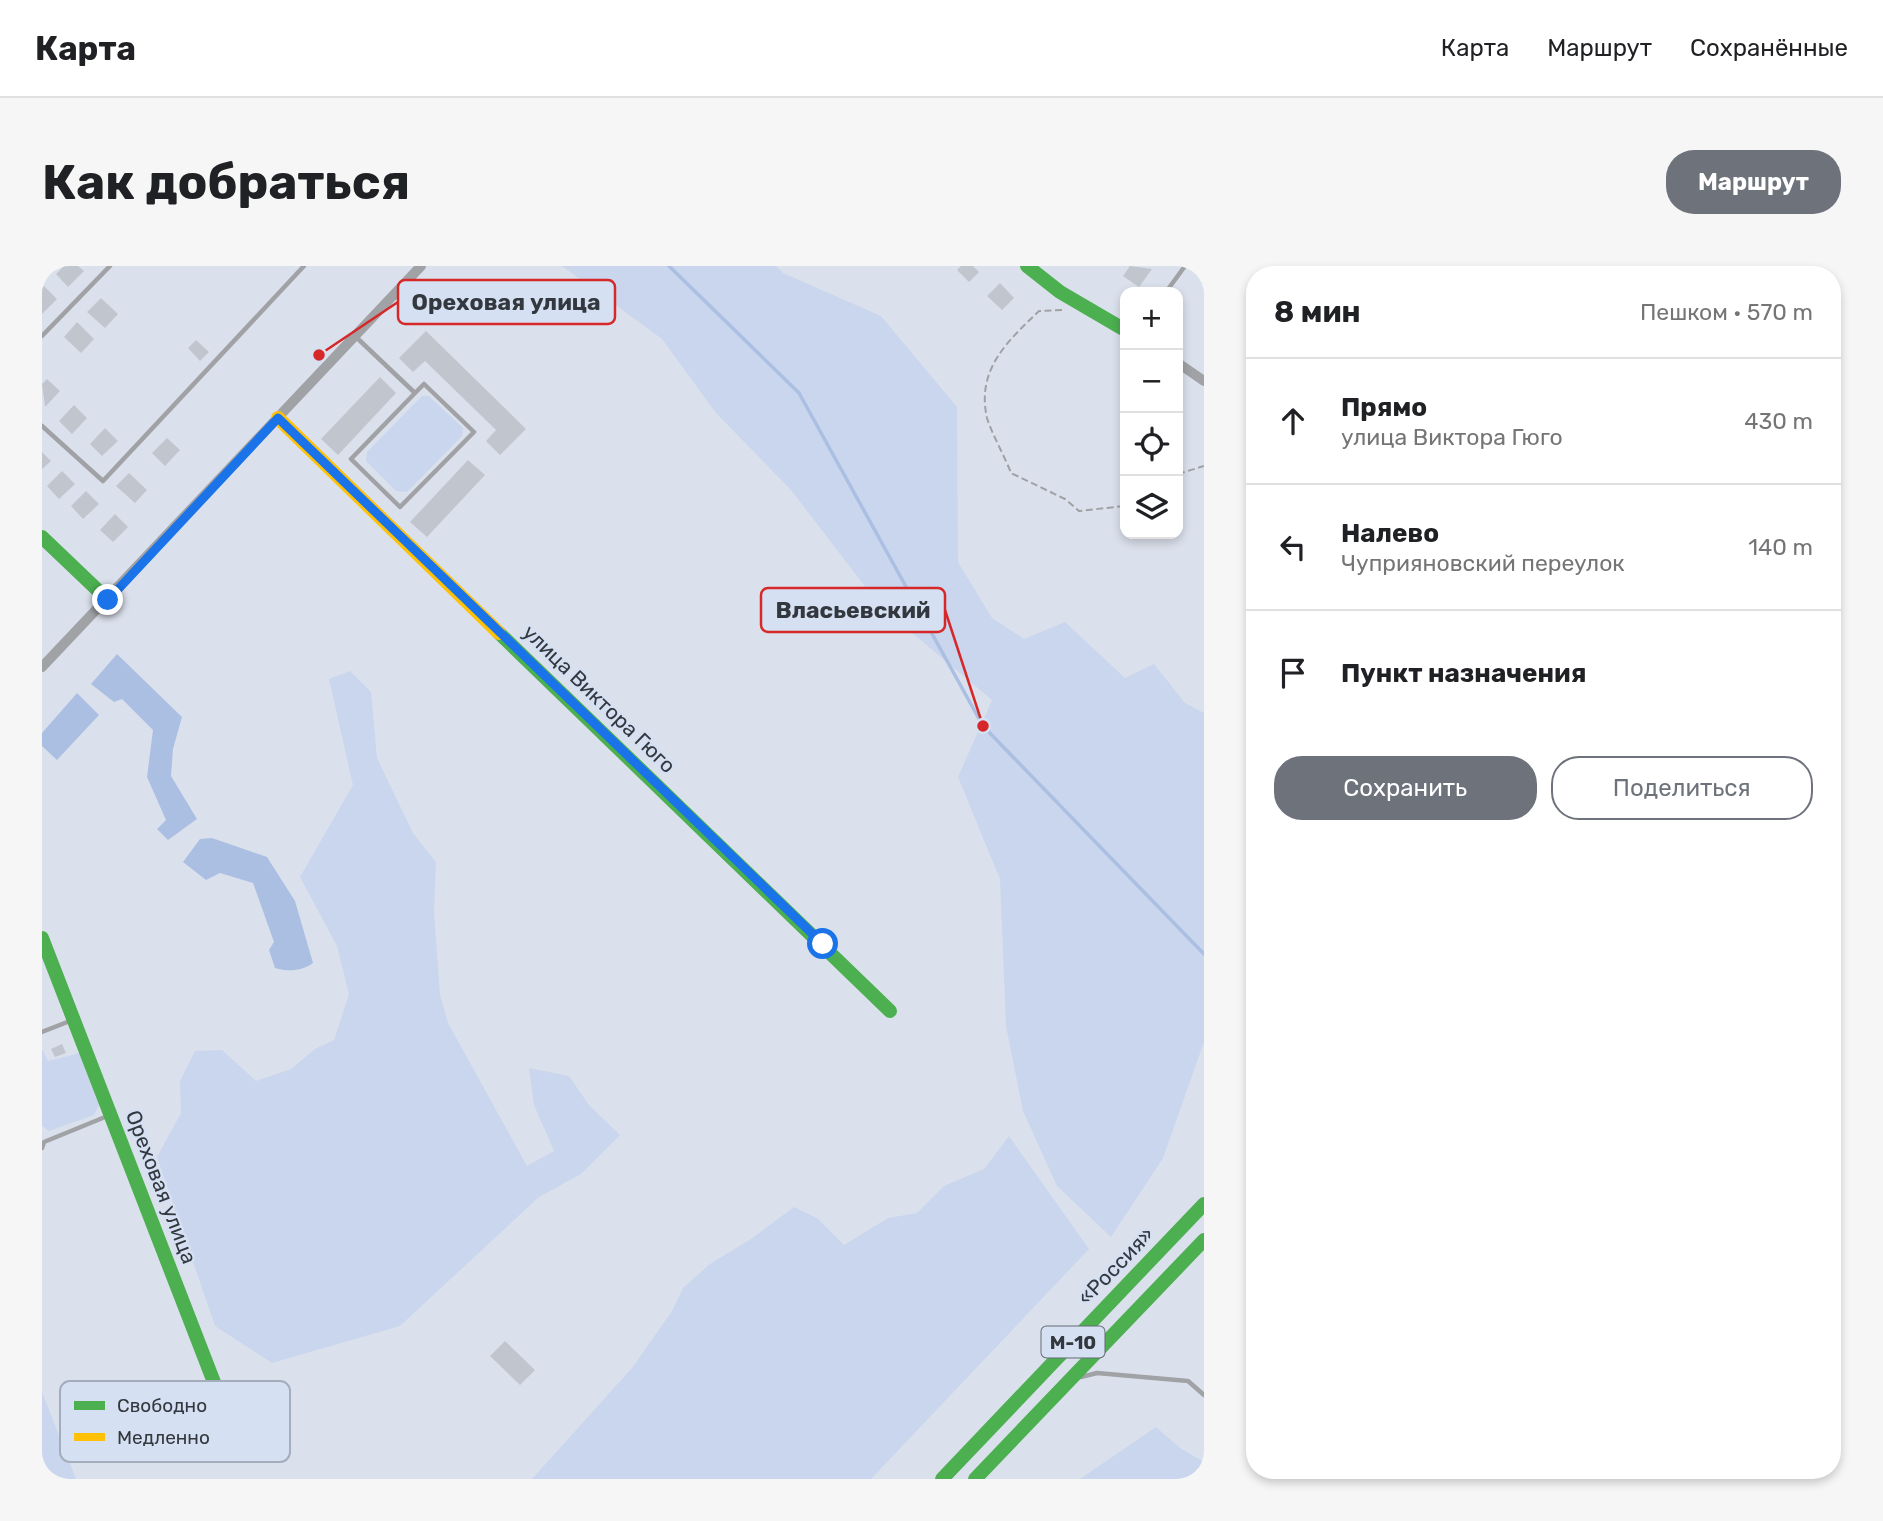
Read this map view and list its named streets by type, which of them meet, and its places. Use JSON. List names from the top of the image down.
{
  "streets": {
    "main road": [
      "улица Виктора Гюго",
      "Ореховая улица",
      "«Россия»",
      "М-10"
    ]
  },
  "places": ["Ореховая улица", "Власьевский"],
  "legend": ["Свободно", "Медленно"],
  "page": {
    "header": "Карта",
    "nav": ["Карта", "Маршрут", "Сохранённые"],
    "buttons": [
      "Маршрут",
      ["Сохранить", "Поделиться"]
    ],
    "title": "Как добраться",
    "heading": ["8 мин", "Пешком · 570 m"],
    "map_buttons": ["+", "−"],
    "list": [
      ["Прямо", "улица Виктора Гюго", "430 m"],
      ["Налево", "Чуприяновский переулок", "140 m"],
      "Пункт назначения"
    ]
  }
}
